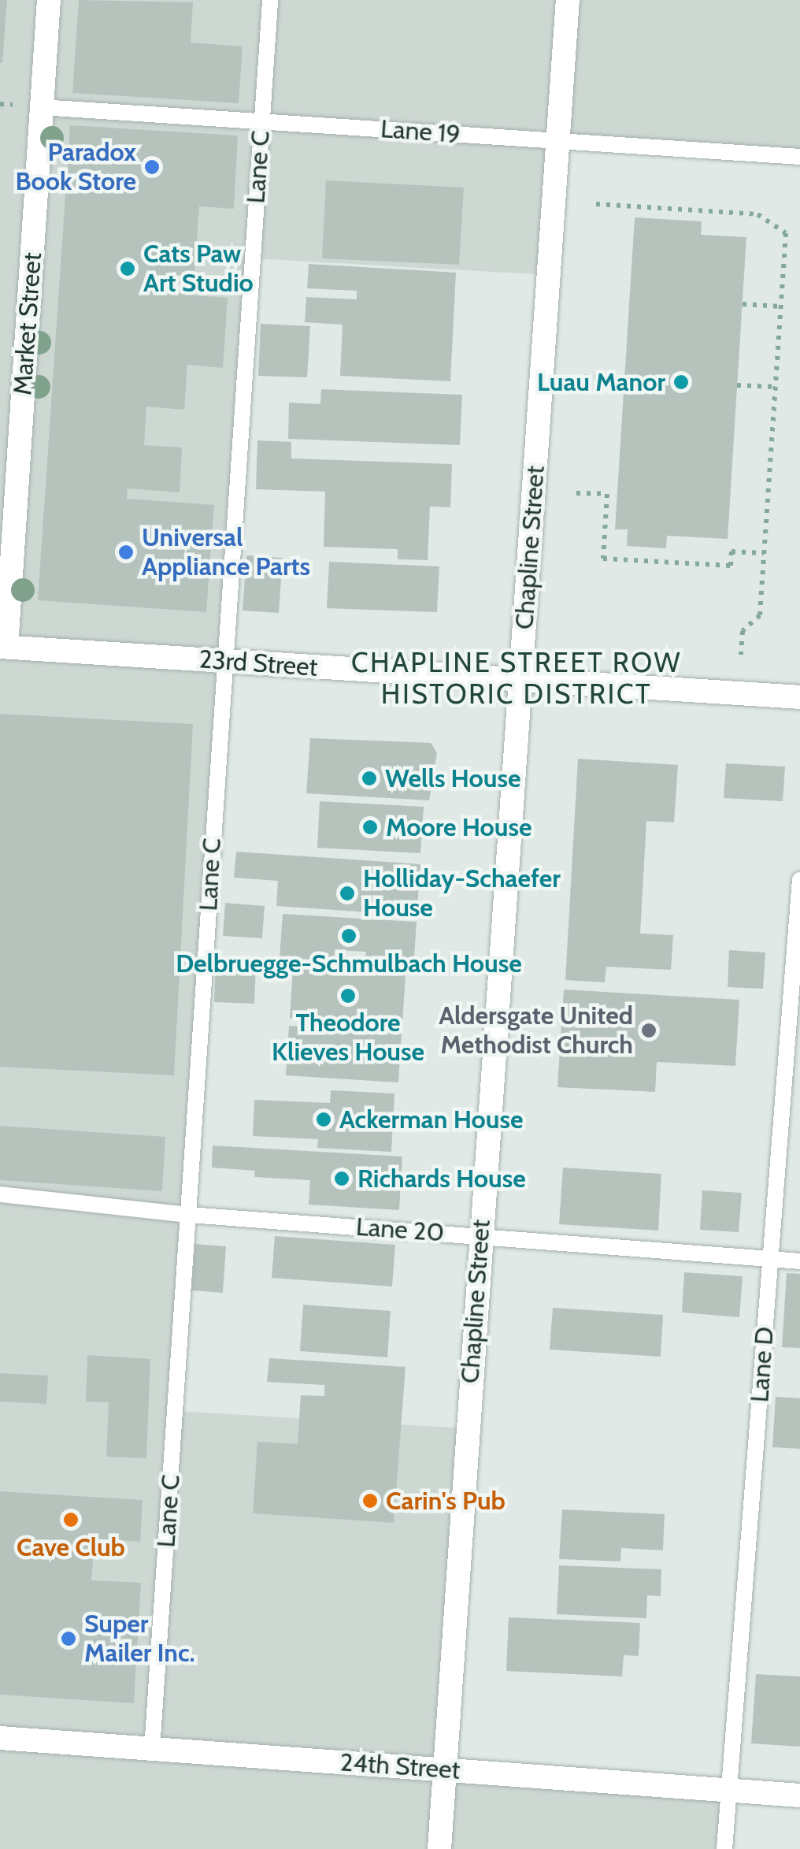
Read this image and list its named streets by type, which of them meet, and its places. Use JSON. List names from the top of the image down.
{
  "streets": {
    "street": [
      "Market Street",
      "Chapline Street",
      "23rd Street",
      "24th Street"
    ],
    "lane": [
      "Lane 19",
      "Lane C",
      "Lane 20",
      "Lane D"
    ]
  },
  "crossings": [
    ["Lane 19", "Lane C"],
    ["Lane 19", "Market Street"],
    ["Lane 19", "Chapline Street"],
    ["Lane C", "23rd Street"],
    ["Lane C", "Lane 20"],
    ["Lane C", "24th Street"],
    ["Market Street", "23rd Street"],
    ["Chapline Street", "23rd Street"],
    ["Chapline Street", "Lane 20"],
    ["Chapline Street", "24th Street"],
    ["Lane 20", "Lane D"],
    ["Lane D", "24th Street"]
  ],
  "districts": ["CHAPLINE STREET ROW HISTORIC DISTRICT"],
  "places": [
    "Paradox Book Store",
    "Cats Paw Art Studio",
    "Luau Manor",
    "Universal Appliance Parts",
    "Wells House",
    "Moore House",
    "Holliday-Schaefer House",
    "Delbruegge-Schmulbach House",
    "Theodore Klieves House",
    "Aldersgate United Methodist Church",
    "Ackerman House",
    "Richards House",
    "Carin's Pub",
    "Cave Club",
    "Super Mailer Inc."
  ]
}
